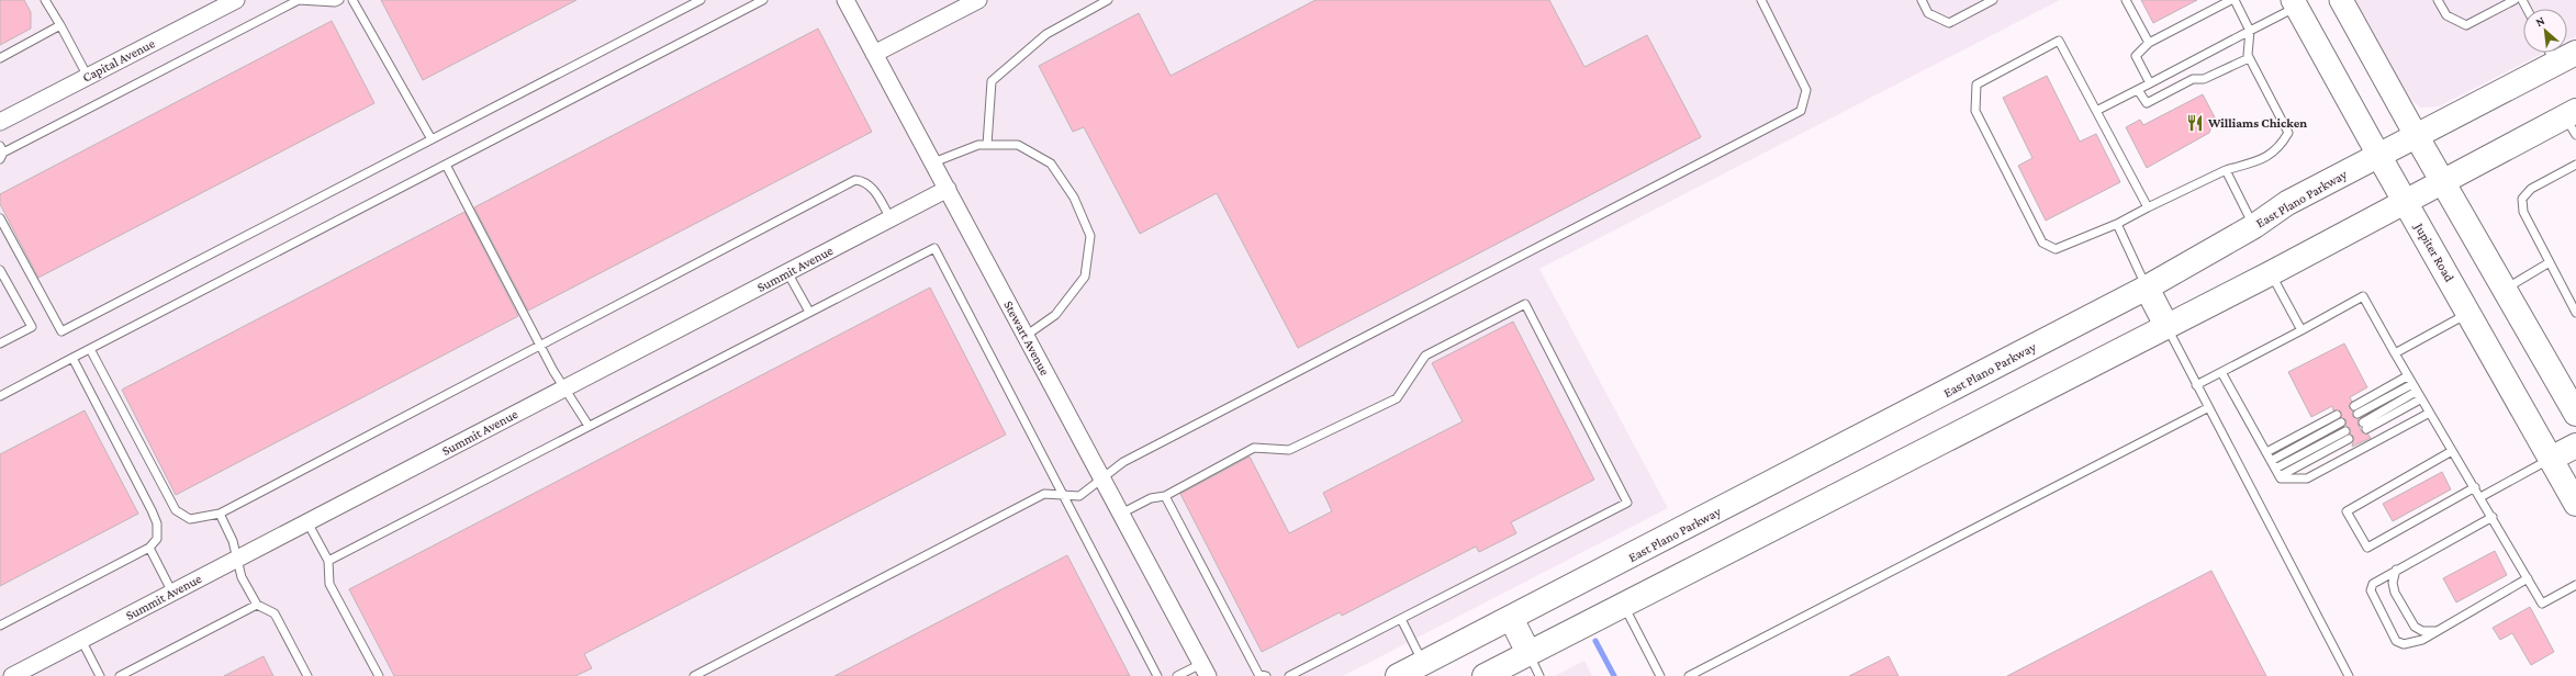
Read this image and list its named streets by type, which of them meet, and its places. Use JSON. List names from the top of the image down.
{
  "streets": {
    "main road": ["East Plano Parkway", "Jupiter Road"],
    "street": ["Capital Avenue", "Summit Avenue", "Stewart Avenue"]
  },
  "crossings": [
    ["East Plano Parkway", "Jupiter Road"],
    ["Summit Avenue", "Stewart Avenue"]
  ],
  "places": {
    "restaurant": ["Williams Chicken"]
  },
  "north": "top left"
}
